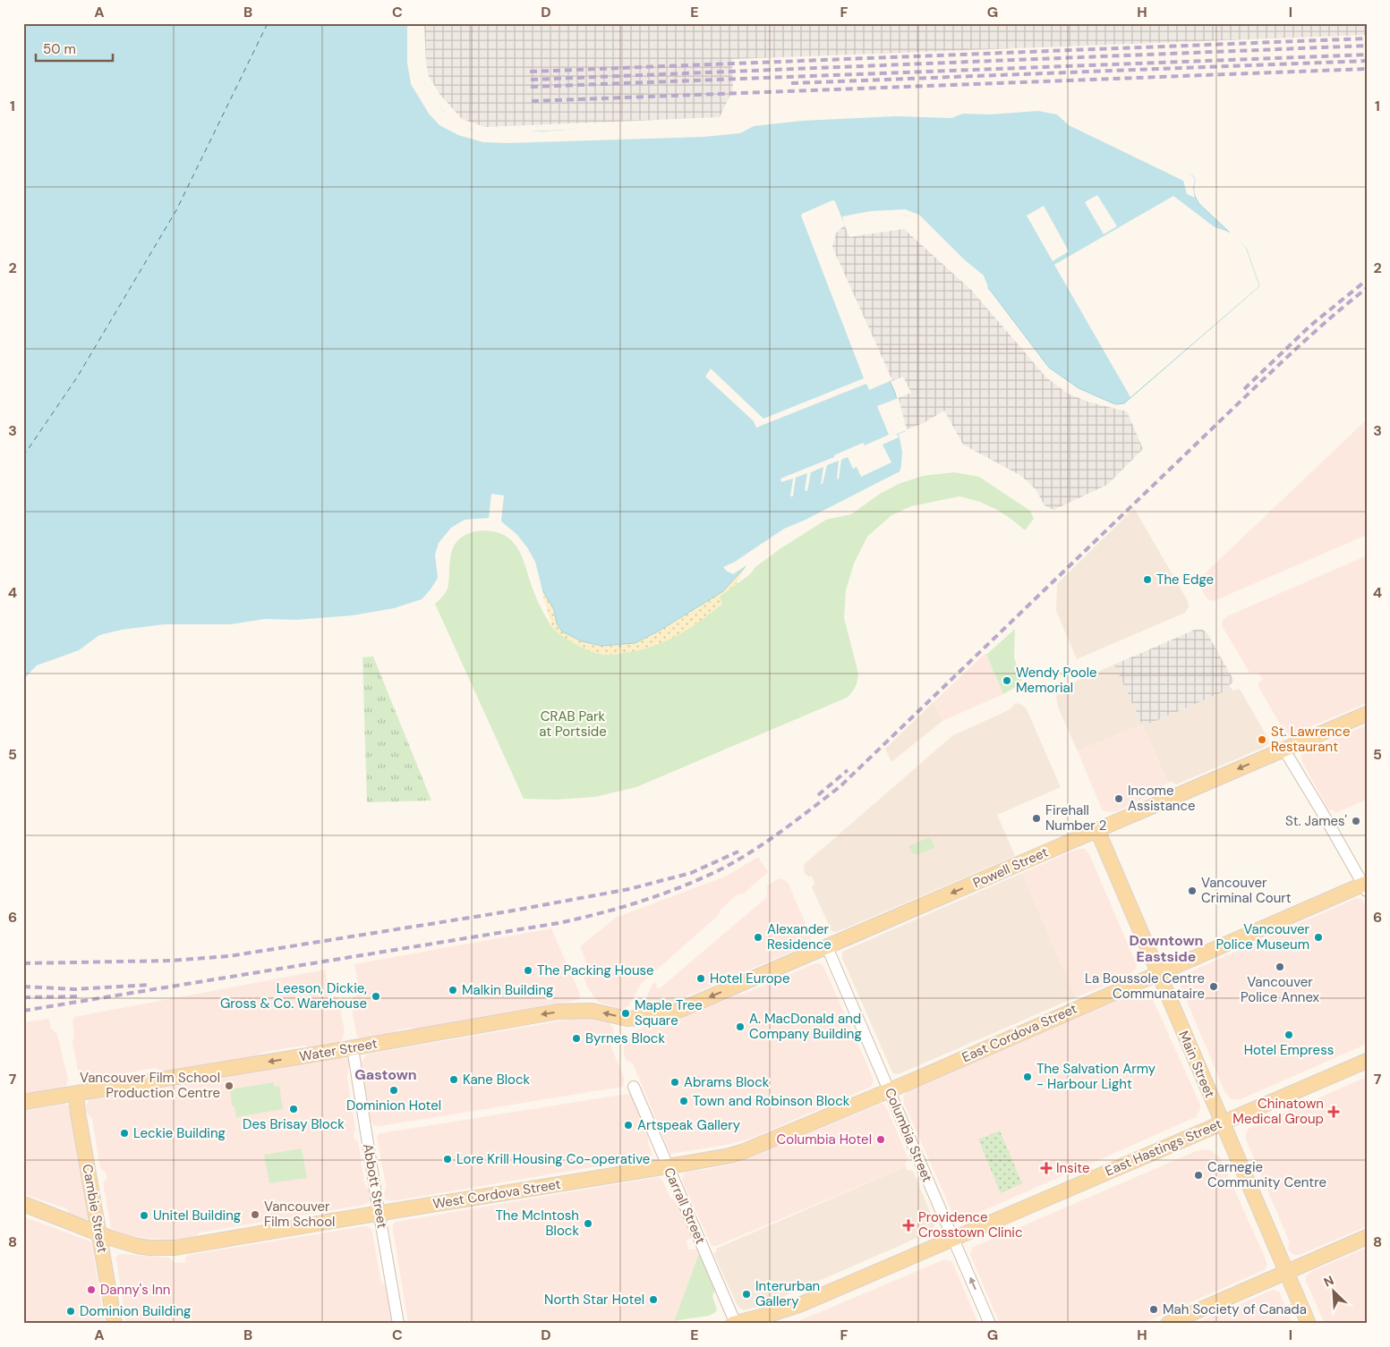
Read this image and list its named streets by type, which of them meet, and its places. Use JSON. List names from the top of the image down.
{
  "streets": {
    "main road": [
      "Powell Street",
      "East Cordova Street",
      "Water Street",
      "Main Street",
      "East Hastings Street",
      "West Cordova Street",
      "Cambie Street"
    ],
    "street": ["Columbia Street", "Abbott Street", "Carrall Street"]
  },
  "crossings": [
    ["Powell Street", "Water Street"],
    ["Powell Street", "Main Street"],
    ["Powell Street", "Columbia Street"],
    ["East Cordova Street", "Main Street"],
    ["East Cordova Street", "Columbia Street"],
    ["East Cordova Street", "West Cordova Street"],
    ["East Cordova Street", "Carrall Street"],
    ["Water Street", "Abbott Street"],
    ["Water Street", "Cambie Street"],
    ["Main Street", "East Hastings Street"],
    ["Columbia Street", "East Hastings Street"],
    ["East Hastings Street", "Carrall Street"],
    ["Abbott Street", "West Cordova Street"],
    ["West Cordova Street", "Carrall Street"],
    ["West Cordova Street", "Cambie Street"]
  ],
  "one_way": ["Powell Street", "Water Street"],
  "districts": ["Downtown Eastside", "Gastown"],
  "parks": ["CRAB Park at Portside"],
  "places": {
    "other": [
      "The Edge",
      "Wendy Poole Memorial",
      "St. Lawrence Restaurant",
      "Income Assistance",
      "Firehall Number 2",
      "St. James'",
      "Vancouver Criminal Court",
      "Alexander Residence",
      "Vancouver Police Museum",
      "Vancouver Police Annex",
      "The Packing House",
      "Hotel Europe",
      "La Boussole Centre Communataire",
      "Malkin Building",
      "Leeson, Dickie, Gross & Co. Warehouse",
      "Maple Tree Square",
      "A. MacDonald and Company Building",
      "Hotel Empress",
      "Byrnes Block",
      "The Salvation Army - Harbour Light",
      "Kane Block",
      "Abrams Block",
      "Vancouver Film School Production Centre",
      "Dominion Hotel",
      "Town and Robinson Block",
      "Des Brisay Block",
      "Artspeak Gallery",
      "Leckie Building",
      "Columbia Hotel",
      "Lore Krill Housing Co-operative",
      "Carnegie Community Centre",
      "Vancouver Film School",
      "Unitel Building",
      "The McIntosh Block",
      "Danny's Inn",
      "Interurban Gallery",
      "North Star Hotel",
      "Mah Society of Canada",
      "Dominion Building"
    ],
    "health": ["Chinatown Medical Group", "Insite", "Providence Crosstown Clinic"]
  },
  "scale_bar": "50 m",
  "north": "top left",
  "grid": {
    "columns": [
      "A",
      "B",
      "C",
      "D",
      "E",
      "F",
      "G",
      "H",
      "I"
    ],
    "rows": [
      "1",
      "2",
      "3",
      "4",
      "5",
      "6",
      "7",
      "8"
    ]
  }
}
